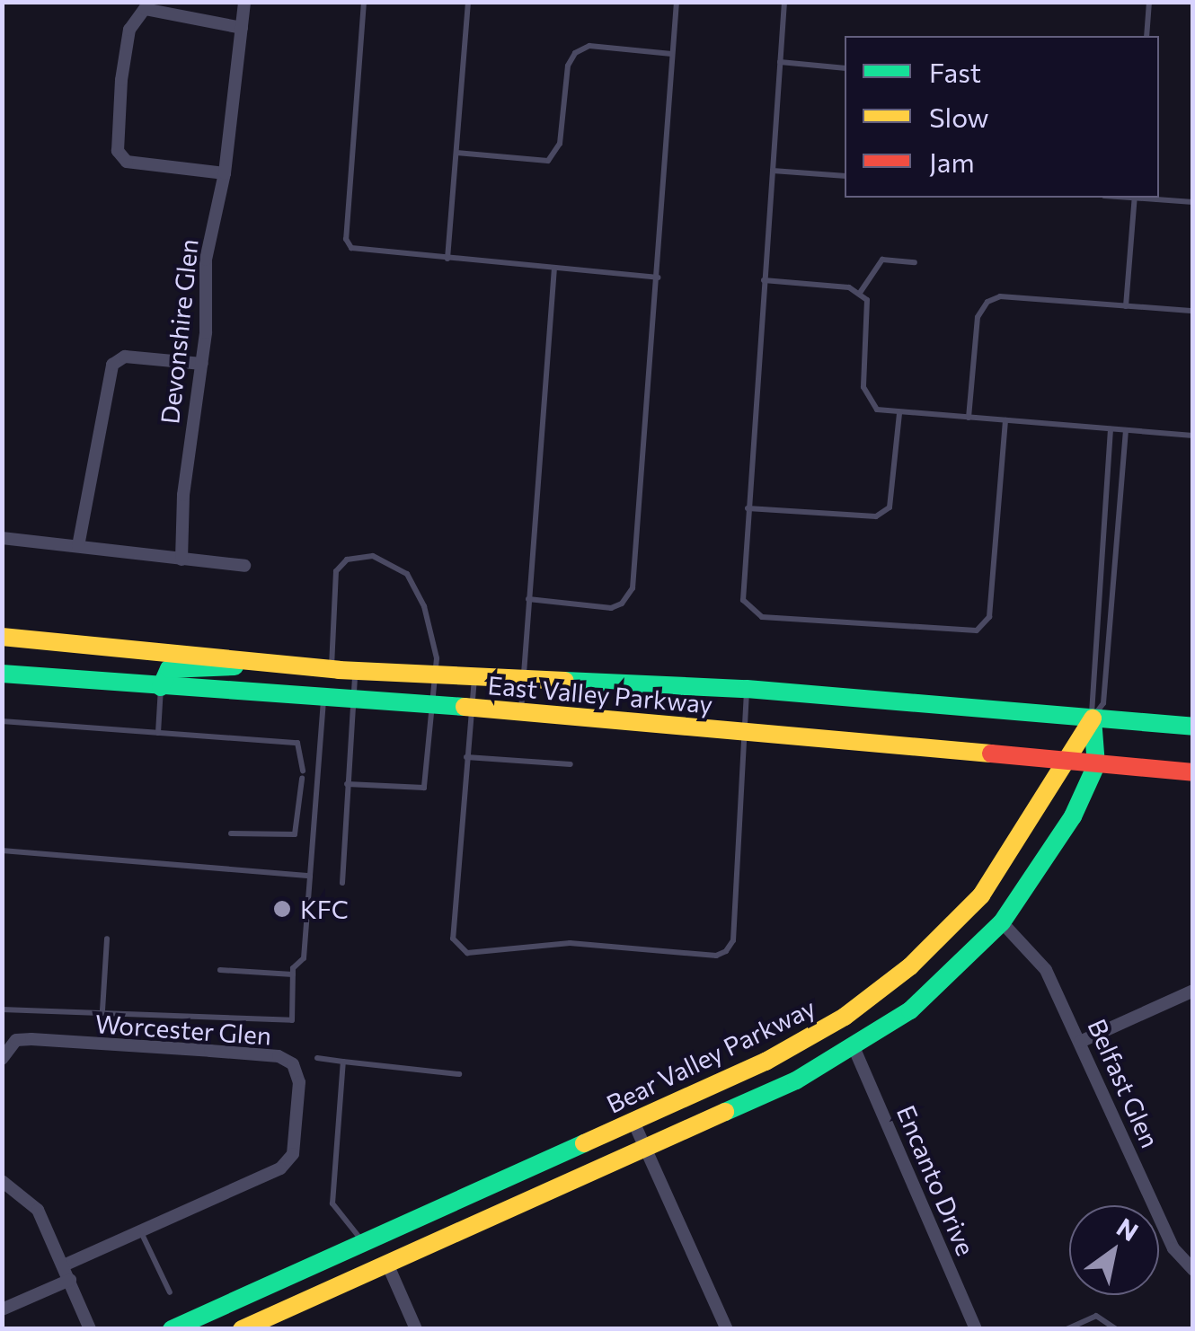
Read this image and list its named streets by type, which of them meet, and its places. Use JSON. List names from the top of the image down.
{
  "streets": {
    "main road": ["East Valley Parkway", "Bear Valley Parkway"],
    "street": [
      "Devonshire Glen",
      "Worcester Glen",
      "Belfast Glen",
      "Encanto Drive"
    ]
  },
  "crossings": [
    ["East Valley Parkway", "Bear Valley Parkway"]
  ],
  "places": ["KFC"],
  "legend": ["Fast", "Slow", "Jam"],
  "north": "top right"
}
